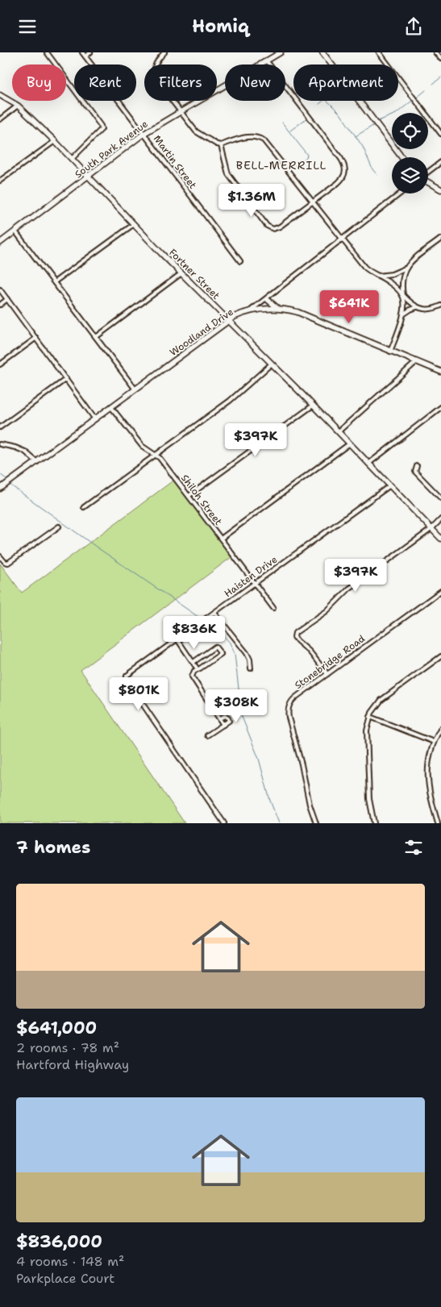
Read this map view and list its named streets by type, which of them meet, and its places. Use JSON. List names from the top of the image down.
{
  "streets": {
    "street": [
      "South Park Avenue",
      "Martin Street",
      "Fortner Street",
      "Woodland Drive",
      "Shiloh Street",
      "Haisten Drive",
      "Stonebridge Road"
    ]
  },
  "crossings": [
    ["South Park Avenue", "Martin Street"],
    ["South Park Avenue", "Fortner Street"],
    ["Fortner Street", "Woodland Drive"],
    ["Fortner Street", "Haisten Drive"],
    ["Woodland Drive", "Shiloh Street"],
    ["Shiloh Street", "Haisten Drive"]
  ],
  "districts": ["BELL-MERRILL"],
  "page": {
    "header": "Homiq",
    "chip": [
      "Buy",
      "Rent",
      "Filters",
      "New",
      "Apartment"
    ],
    "price": [
      "$1.36M",
      "$641K",
      "$397K",
      "$397K",
      "$836K",
      "$801K",
      "$308K"
    ],
    "heading": "7 homes",
    "list": [
      {
        "name": "$641,000",
        "note": "2 rooms · 78 m² · Hartford Highway"
      },
      {
        "name": "$836,000",
        "note": "4 rooms · 148 m² · Parkplace Court"
      }
    ]
  }
}
